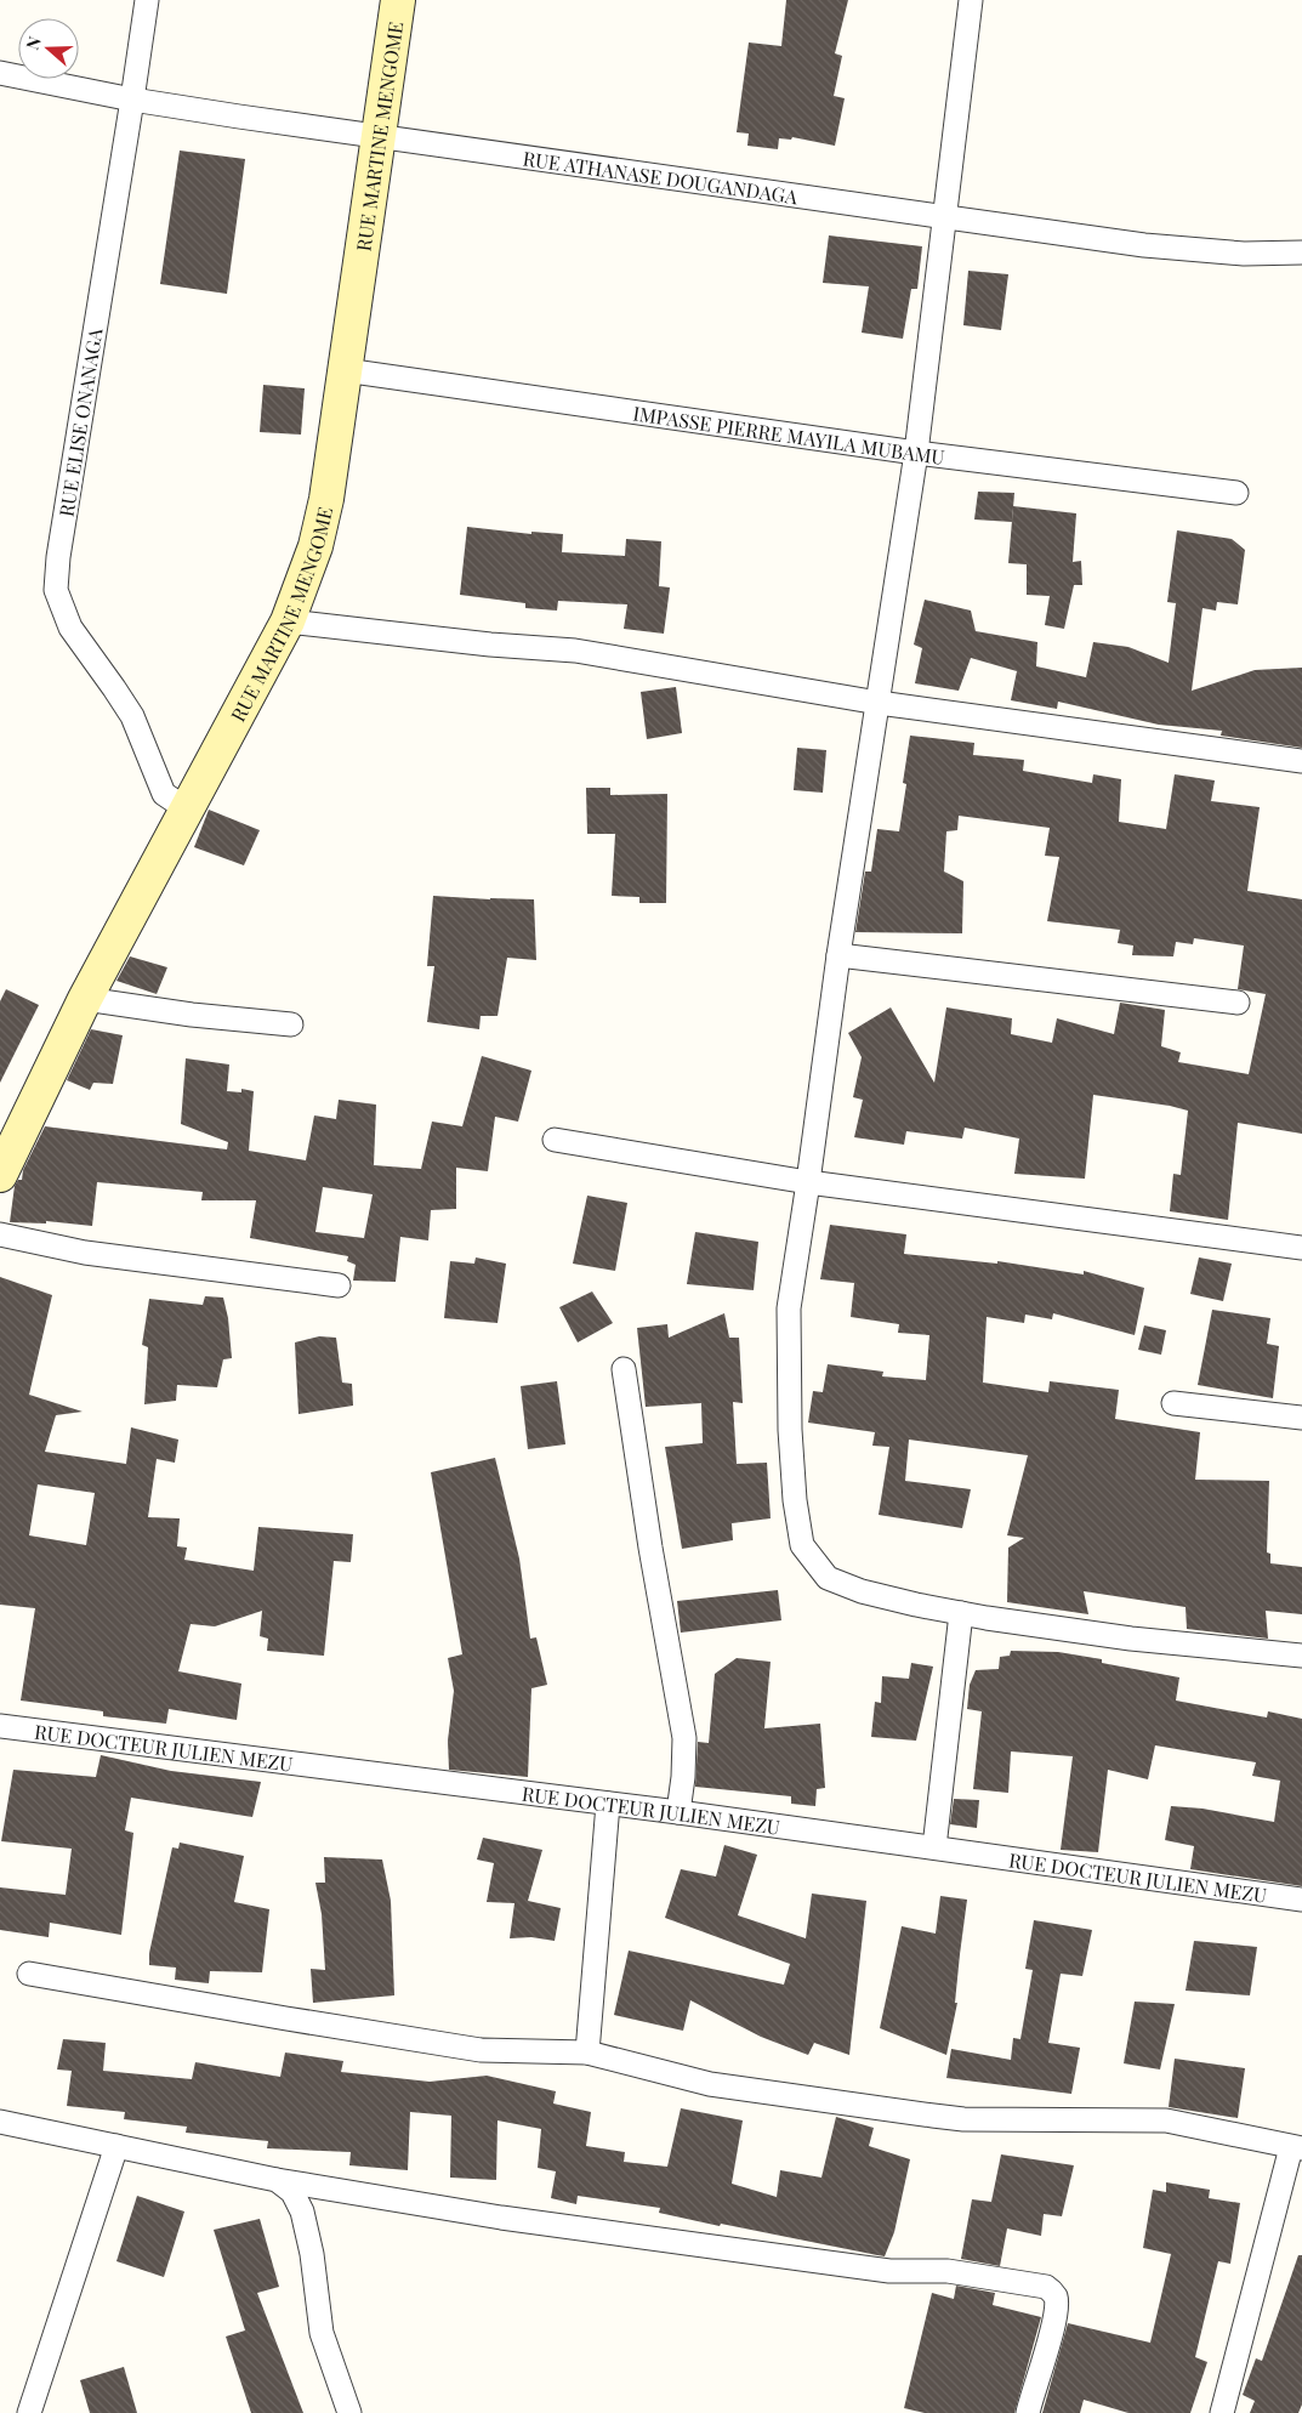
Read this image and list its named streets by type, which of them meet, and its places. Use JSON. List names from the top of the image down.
{
  "streets": {
    "street": [
      "RUE MARTINE MENGOME",
      "RUE ATHANASE DOUGANDAGA",
      "RUE ELISE ONANAGA",
      "IMPASSE PIERRE MAYILA MUBAMU",
      "RUE DOCTEUR JULIEN MEZU"
    ]
  },
  "crossings": [
    ["RUE MARTINE MENGOME", "RUE ATHANASE DOUGANDAGA"],
    ["RUE MARTINE MENGOME", "RUE ELISE ONANAGA"],
    ["RUE MARTINE MENGOME", "IMPASSE PIERRE MAYILA MUBAMU"],
    ["RUE ATHANASE DOUGANDAGA", "RUE ELISE ONANAGA"]
  ],
  "north": "left"
}
